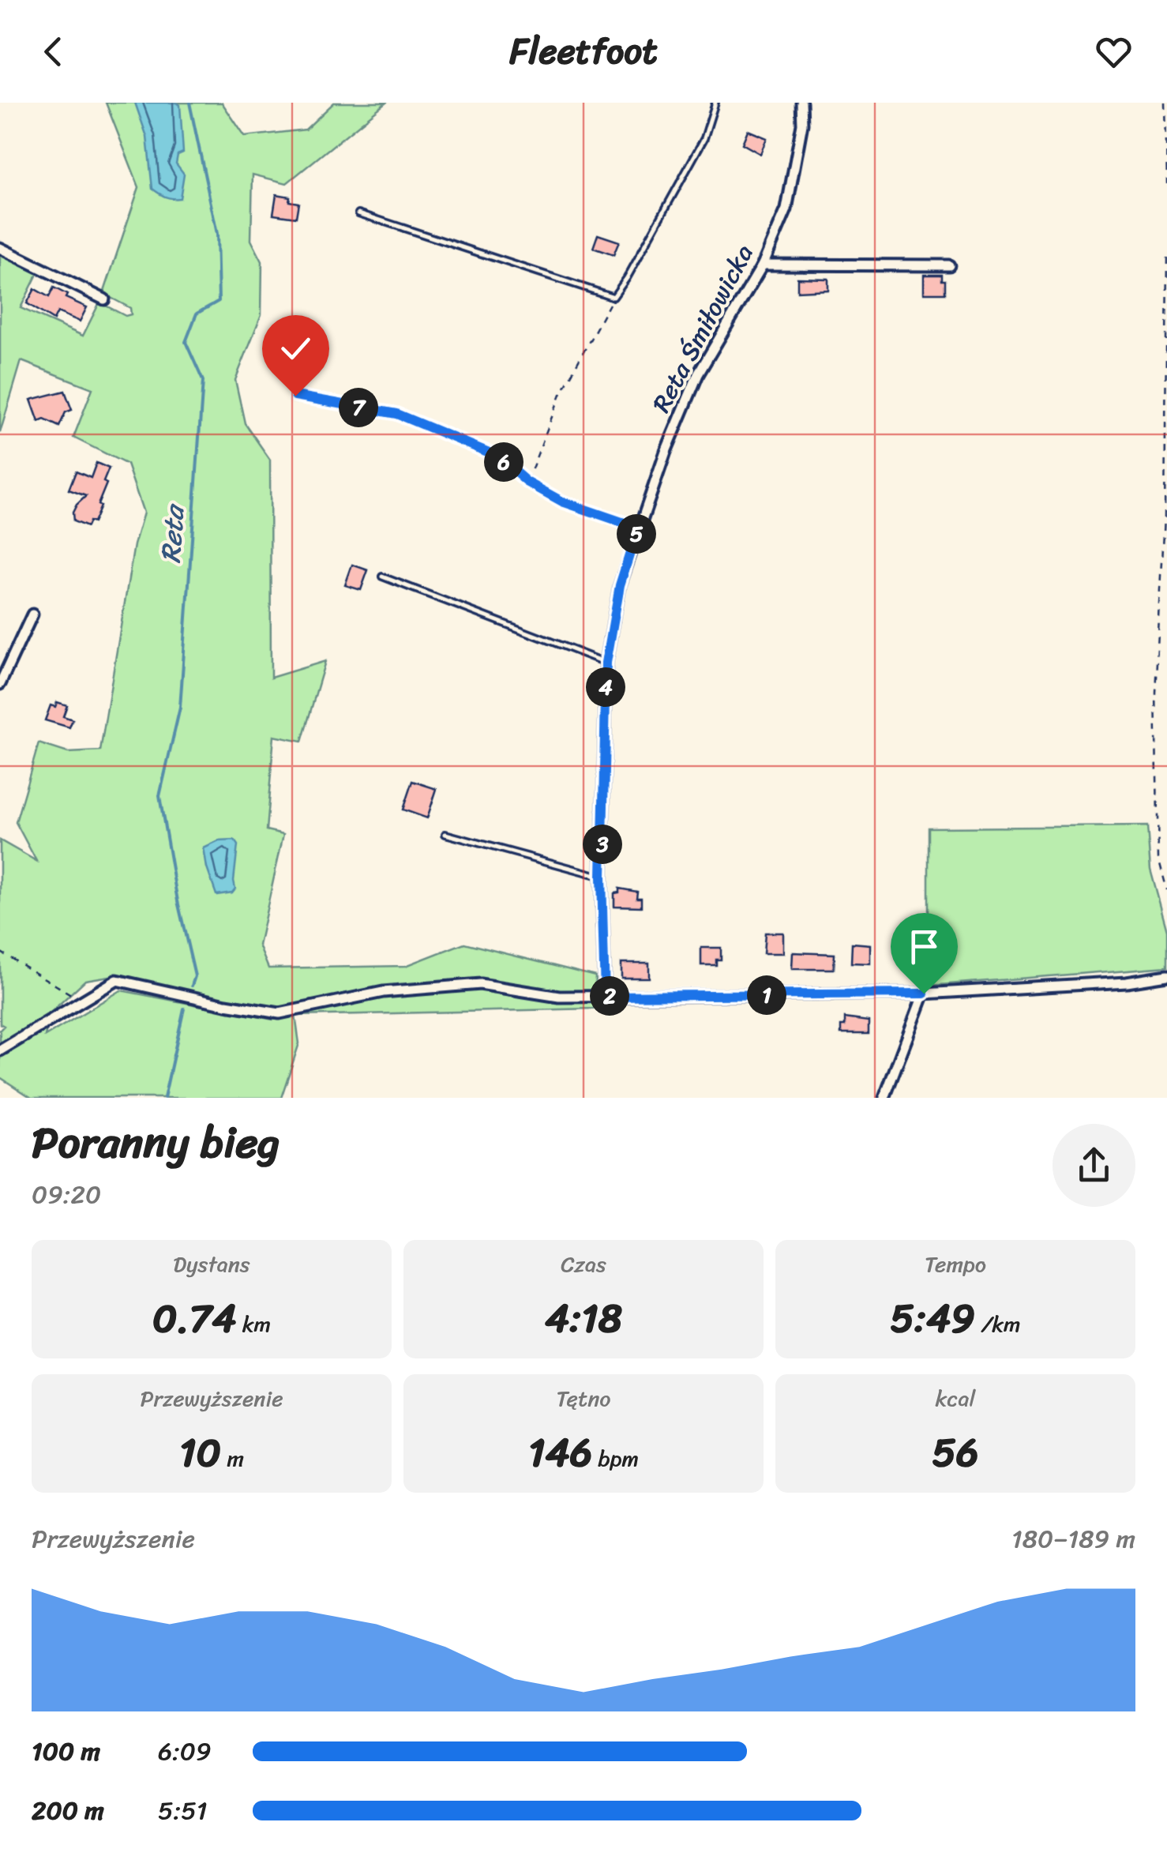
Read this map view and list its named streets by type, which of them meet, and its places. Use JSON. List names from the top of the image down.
{
  "streets": {
    "street": ["Reta Śmiłowicka"]
  },
  "water": ["Reta"],
  "page": {
    "header": "Fleetfoot",
    "pins": [
      "7",
      "6",
      "5",
      "4",
      "3",
      "1",
      "2"
    ],
    "heading": ["Poranny bieg", "09:20"],
    "stats": [
      ["Dystans", "0.74 km"],
      ["Czas", "4:18"],
      ["Tempo", "5:49 /km"],
      ["Przewyższenie", "10 m"],
      ["Tętno", "146 bpm"],
      ["kcal", "56"]
    ],
    "chart": ["Przewyższenie", "180–189 m"],
    "list": [
      {
        "name": "100 m",
        "note": "6:09"
      },
      {
        "name": "200 m",
        "note": "5:51"
      }
    ]
  }
}
